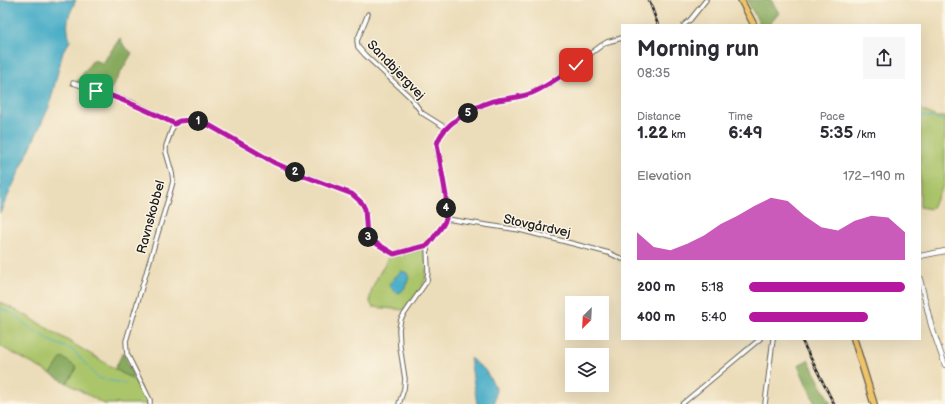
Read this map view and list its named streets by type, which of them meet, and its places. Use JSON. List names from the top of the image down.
{
  "streets": {
    "street": ["Sandbjergvej", "Ravnskobbel", "Stovgårdvej"]
  },
  "north": "bottom left",
  "page": {
    "heading": ["Morning run", "08:35"],
    "stats": [
      ["Distance", "1.22 km"],
      ["Time", "6:49"],
      ["Pace", "5:35 /km"]
    ],
    "pins": [
      "5",
      "1",
      "2",
      "4",
      "3"
    ],
    "chart": ["Elevation", "172–190 m"],
    "list": [
      {
        "name": "200 m",
        "note": "5:18"
      },
      {
        "name": "400 m",
        "note": "5:40"
      }
    ]
  }
}
